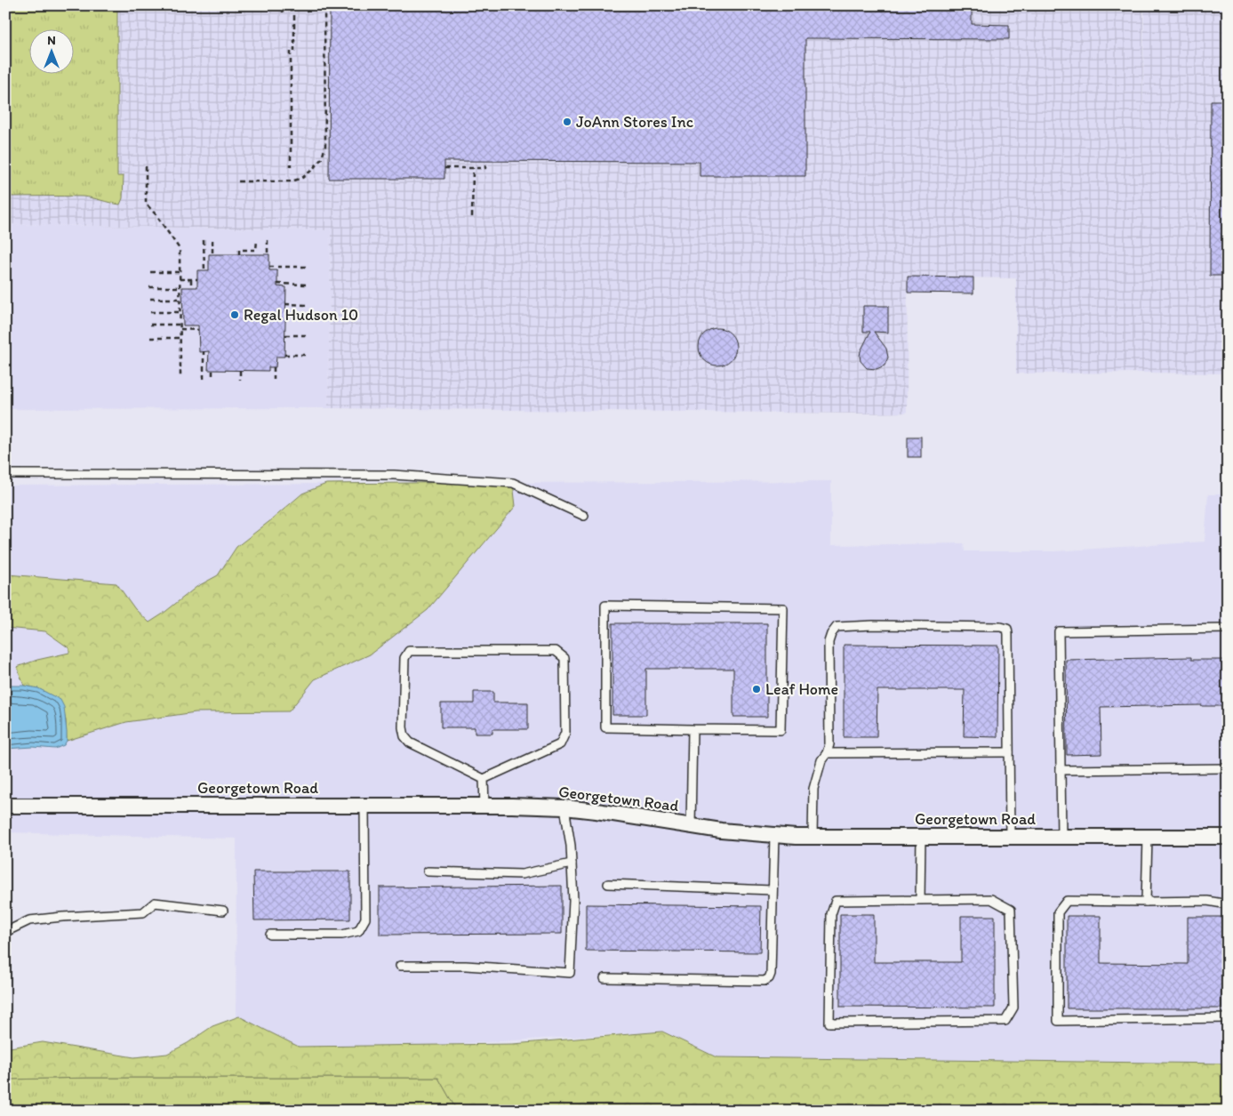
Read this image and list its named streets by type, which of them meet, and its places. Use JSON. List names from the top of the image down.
{
  "streets": {
    "street": ["Georgetown Road"]
  },
  "places": ["JoAnn Stores Inc", "Regal Hudson 10", "Leaf Home"],
  "north": "top"
}
